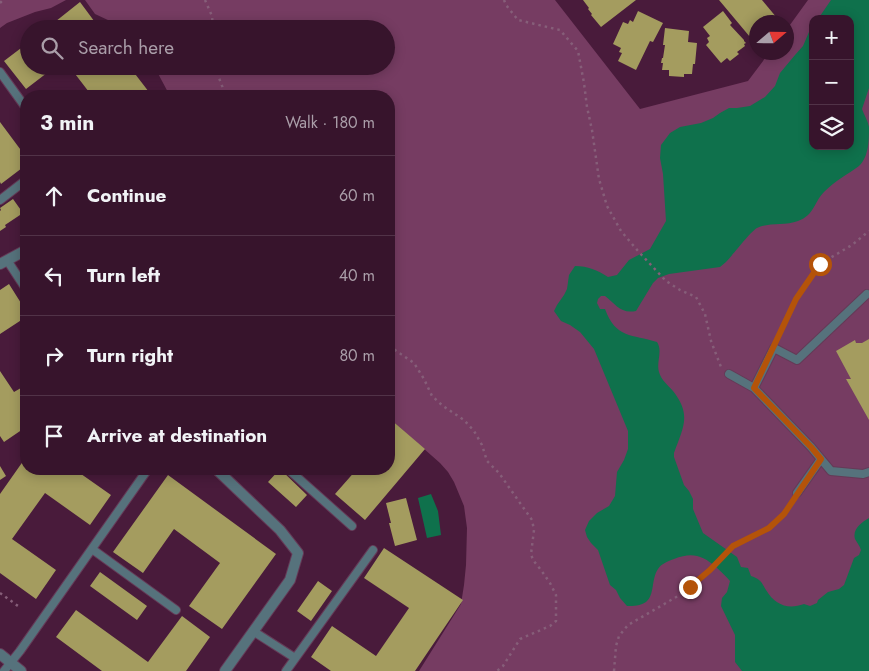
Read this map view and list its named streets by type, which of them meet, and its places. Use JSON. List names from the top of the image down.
{
  "north": "right",
  "page": {
    "map_buttons": ["+", "−"],
    "search": "Search here",
    "heading": ["3 min", "Walk · 180 m"],
    "list": [
      ["Continue", "60 m"],
      ["Turn left", "40 m"],
      ["Turn right", "80 m"],
      "Arrive at destination"
    ]
  }
}
